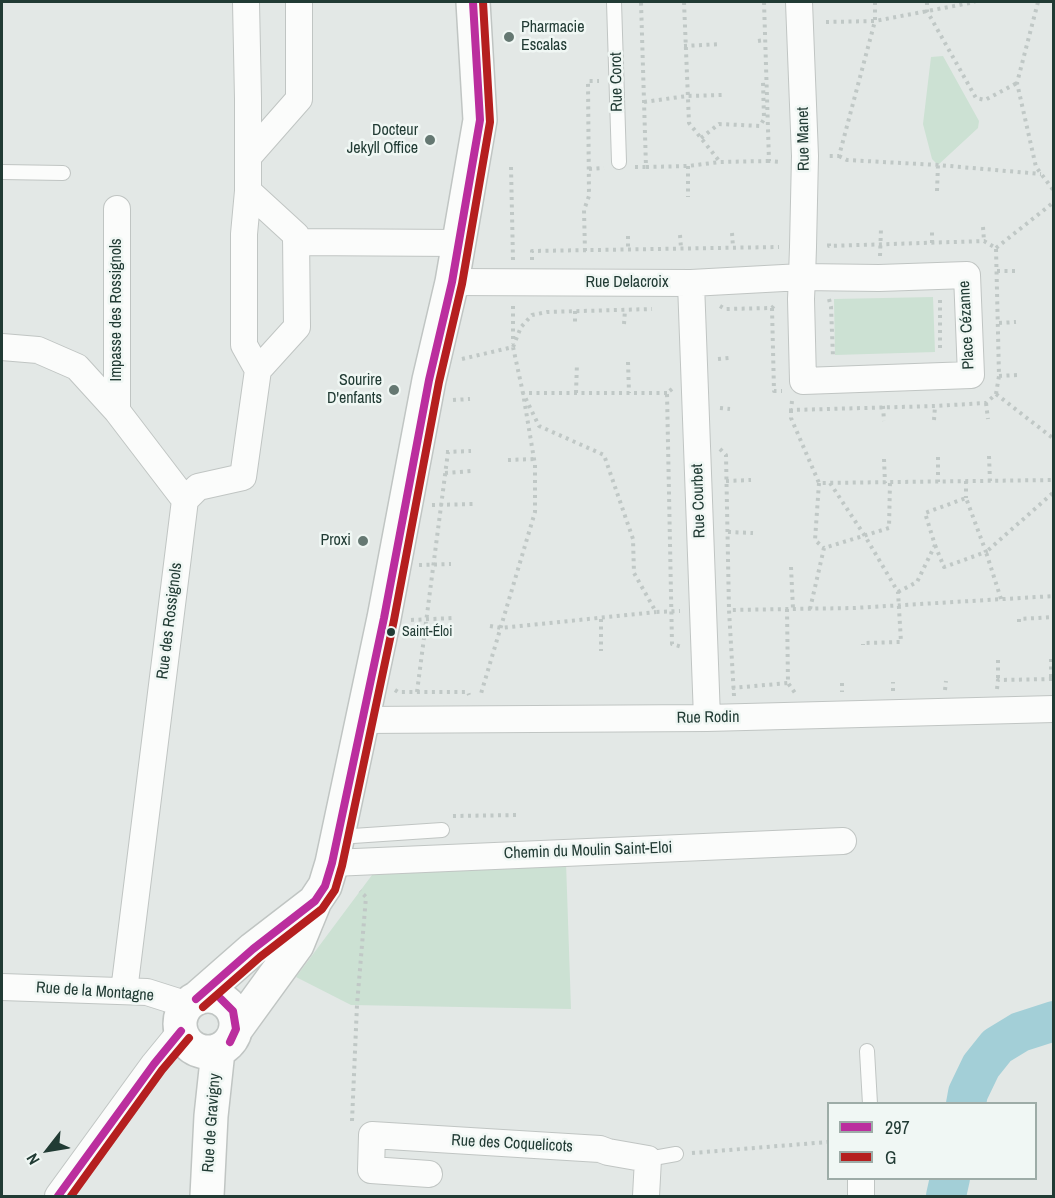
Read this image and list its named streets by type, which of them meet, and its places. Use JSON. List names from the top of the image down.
{
  "streets": {
    "street": [
      "Rue Manet",
      "Rue Delacroix",
      "Impasse des Rossignols",
      "Place Cézanne",
      "Rue Courbet",
      "Rue des Rossignols",
      "Rue Rodin",
      "Chemin du Moulin Saint-Eloi",
      "Rue de la Montagne",
      "Rue de Gravigny",
      "Rue des Coquelicots"
    ],
    "lane": ["Rue Corot"]
  },
  "crossings": [
    ["Rue Manet", "Rue Delacroix"],
    ["Rue Manet", "Place Cézanne"],
    ["Rue Delacroix", "Place Cézanne"],
    ["Rue Delacroix", "Rue Courbet"],
    ["Rue Delacroix", "Rue de Gravigny"],
    ["Rue Courbet", "Rue Rodin"],
    ["Rue des Rossignols", "Rue de la Montagne"],
    ["Rue Rodin", "Rue de Gravigny"],
    ["Chemin du Moulin Saint-Eloi", "Rue de Gravigny"],
    ["Rue de la Montagne", "Rue de Gravigny"]
  ],
  "places": [
    "Pharmacie Escalas",
    "Docteur Jekyll Office",
    "Sourire D'enfants",
    "Proxi",
    "Saint-Éloi"
  ],
  "lines": ["transit line 297", "transit line G"],
  "legend": ["297", "G"],
  "north": "bottom left"
}
